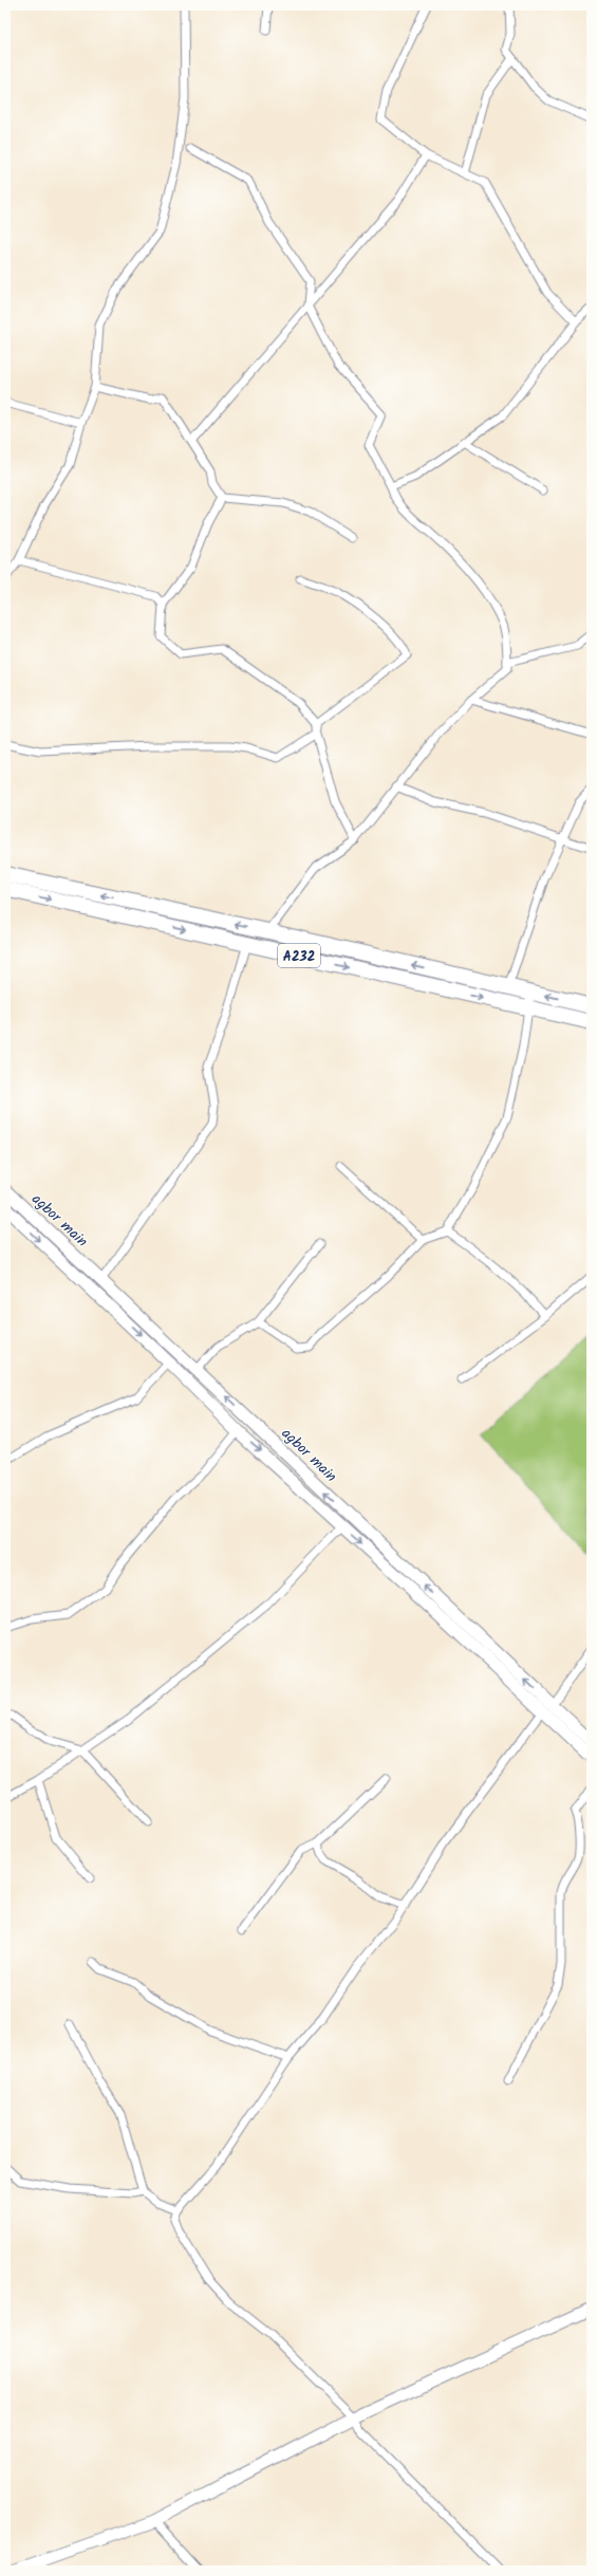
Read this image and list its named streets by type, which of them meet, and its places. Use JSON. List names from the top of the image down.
{
  "streets": {
    "highway": ["A232"],
    "main road": ["agbor main"]
  }
}
